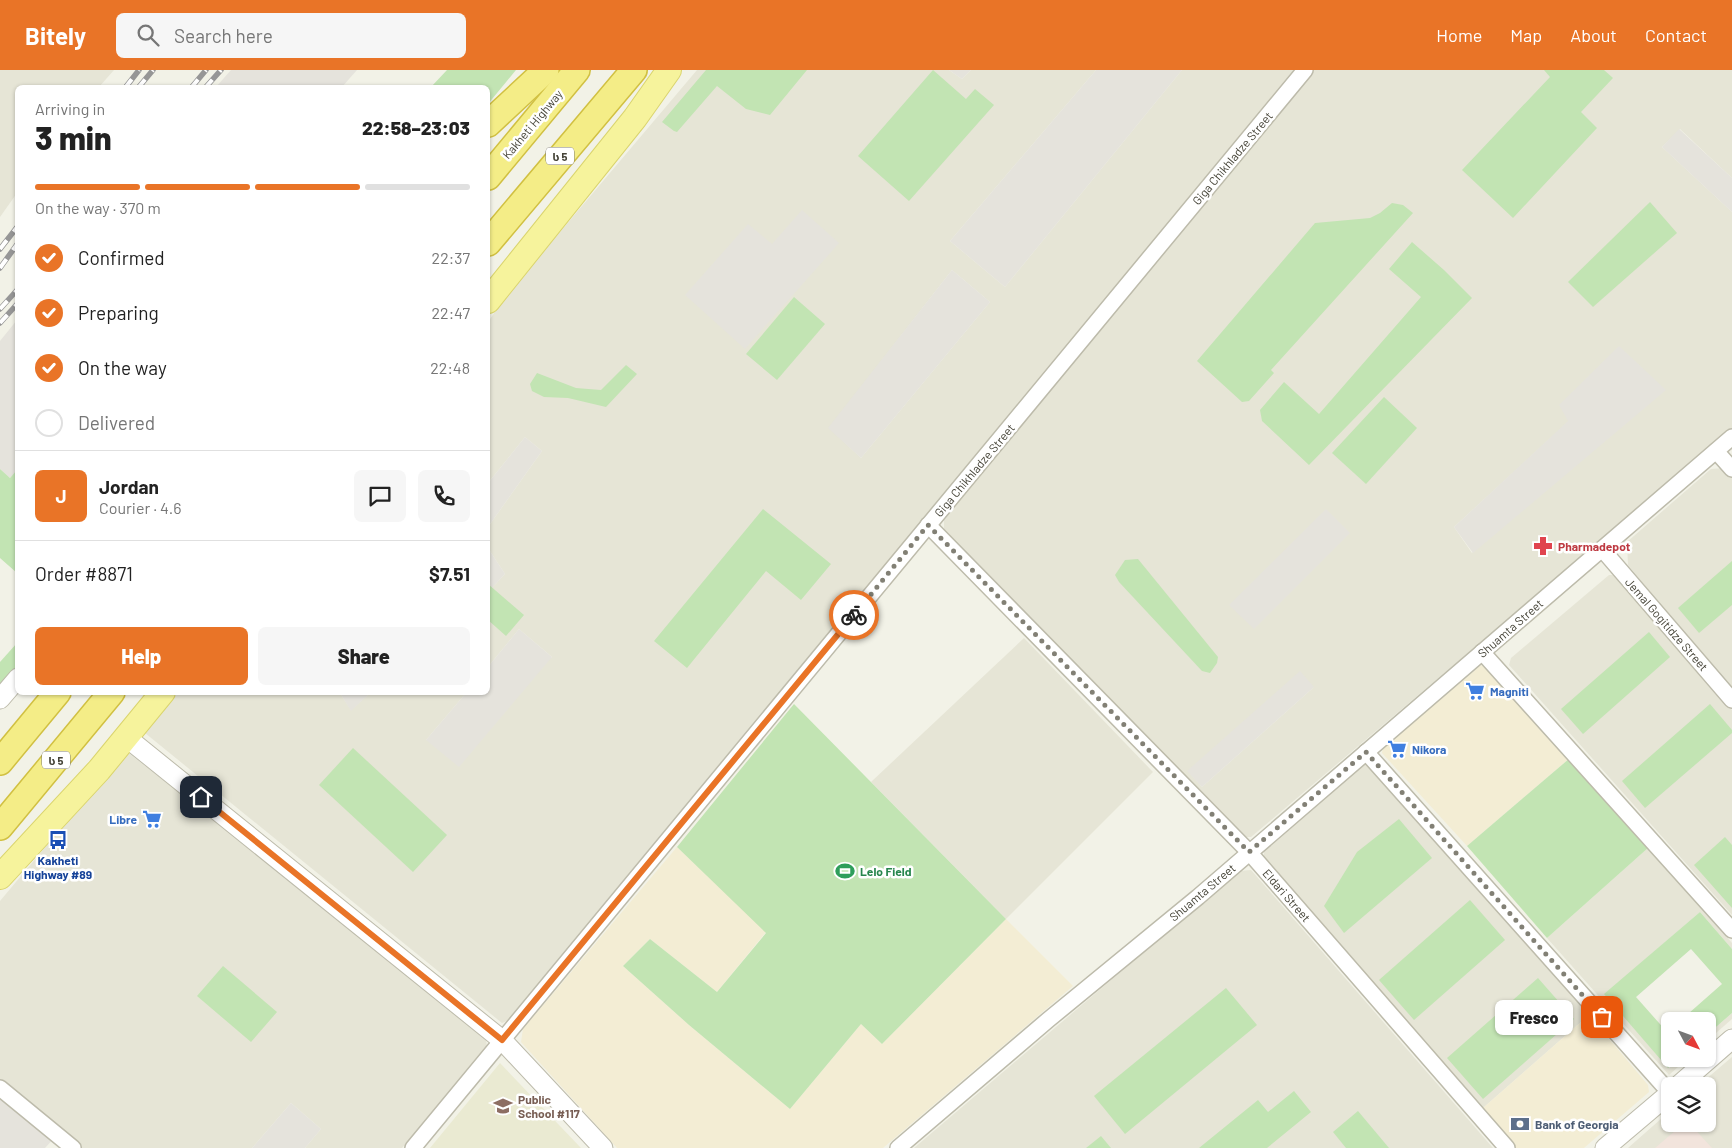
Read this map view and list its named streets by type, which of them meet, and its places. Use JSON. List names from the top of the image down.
{
  "streets": {
    "highway": ["Kakheti Highway", "ს 5"],
    "street": [
      "Giga Chikhladze Street",
      "Jemal Gogitidze Street",
      "Shuamta Street",
      "Eldari Street"
    ]
  },
  "crossings": [
    ["Giga Chikhladze Street", "Eldari Street"],
    ["Jemal Gogitidze Street", "Shuamta Street"],
    ["Shuamta Street", "Eldari Street"]
  ],
  "places": {
    "pharmacy": ["Pharmadepot"],
    "supermarket": ["Magniti", "Nikora", "Libre"],
    "bus stop": ["Kakheti Highway #89"],
    "sports": ["Lelo Field"],
    "other": ["Fresco"],
    "school or university": ["Public School #117"],
    "bank": ["Bank of Georgia"]
  },
  "north": "bottom right",
  "page": {
    "header": "Bitely",
    "search": "Search here",
    "nav": [
      "Home",
      "Map",
      "About",
      "Contact"
    ],
    "heading": ["3 min", "Arriving in", "22:58–23:03"],
    "panel": [
      "Jordan",
      "Courier · 4.6",
      "Order #8871",
      "$7.51"
    ],
    "bar": "On the way · 370 m",
    "list": [
      ["Confirmed", "22:37"],
      ["Preparing", "22:47"],
      ["On the way", "22:48"],
      "Delivered"
    ],
    "round": "J",
    "buttons": ["Help", "Share"],
    "bubble": "Fresco"
  }
}
